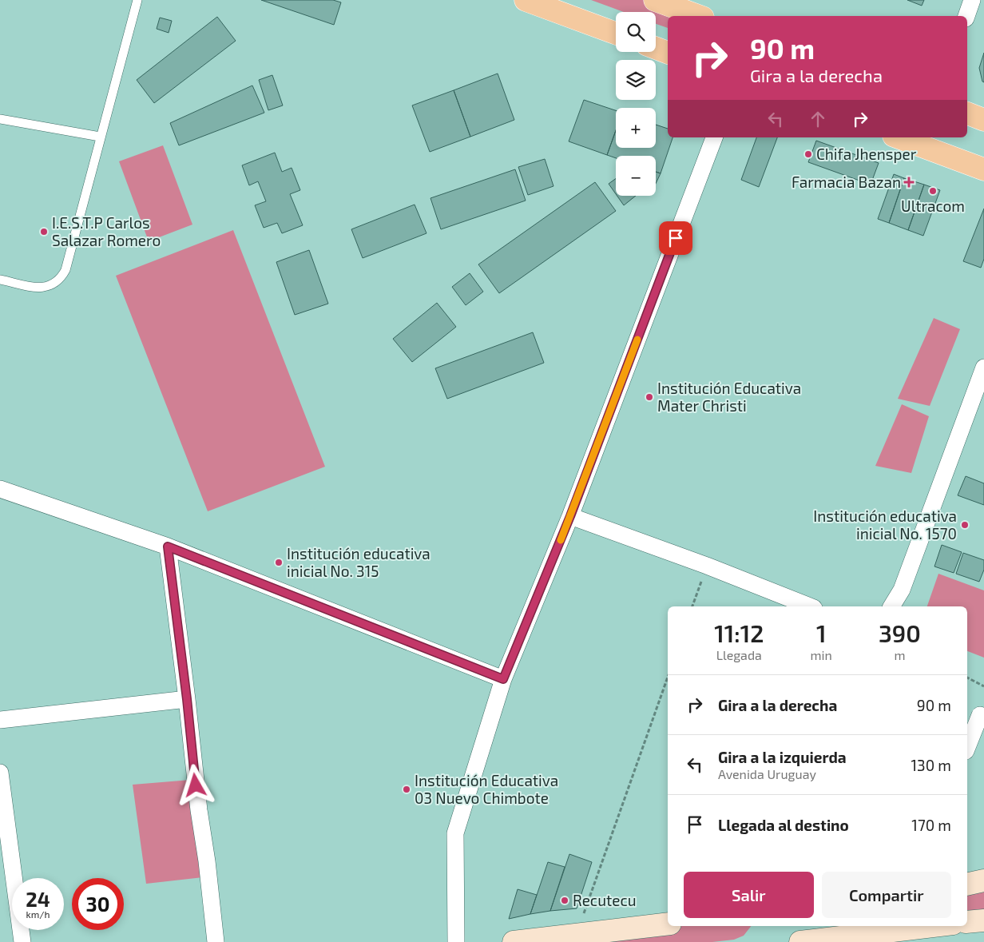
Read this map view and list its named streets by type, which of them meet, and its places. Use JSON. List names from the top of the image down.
{
  "places": {
    "other": [
      "Chifa Jhensper",
      "Ultracom",
      "I.E.S.T.P Carlos Salazar Romero",
      "Institución Educativa Mater Christi",
      "Institución educativa inicial No. 1570",
      "Institución educativa inicial No. 315",
      "Institución Educativa 03 Nuevo Chimbote",
      "Recutecu"
    ],
    "health": ["Farmacia Bazan"]
  },
  "page": {
    "map_buttons": ["+", "−"],
    "turn": ["90 m", "Gira a la derecha"],
    "eta": [
      "11:12",
      "Llegada",
      "1",
      "min",
      "390",
      "m"
    ],
    "list": [
      {
        "name": "Gira a la derecha",
        "value": "90 m"
      },
      {
        "name": "Gira a la izquierda",
        "note": "Avenida Uruguay",
        "value": "130 m"
      },
      {
        "name": "Llegada al destino",
        "value": "170 m"
      }
    ],
    "buttons": ["Salir", "Compartir"],
    "speed": "24 km/h",
    "limit": "30"
  }
}
